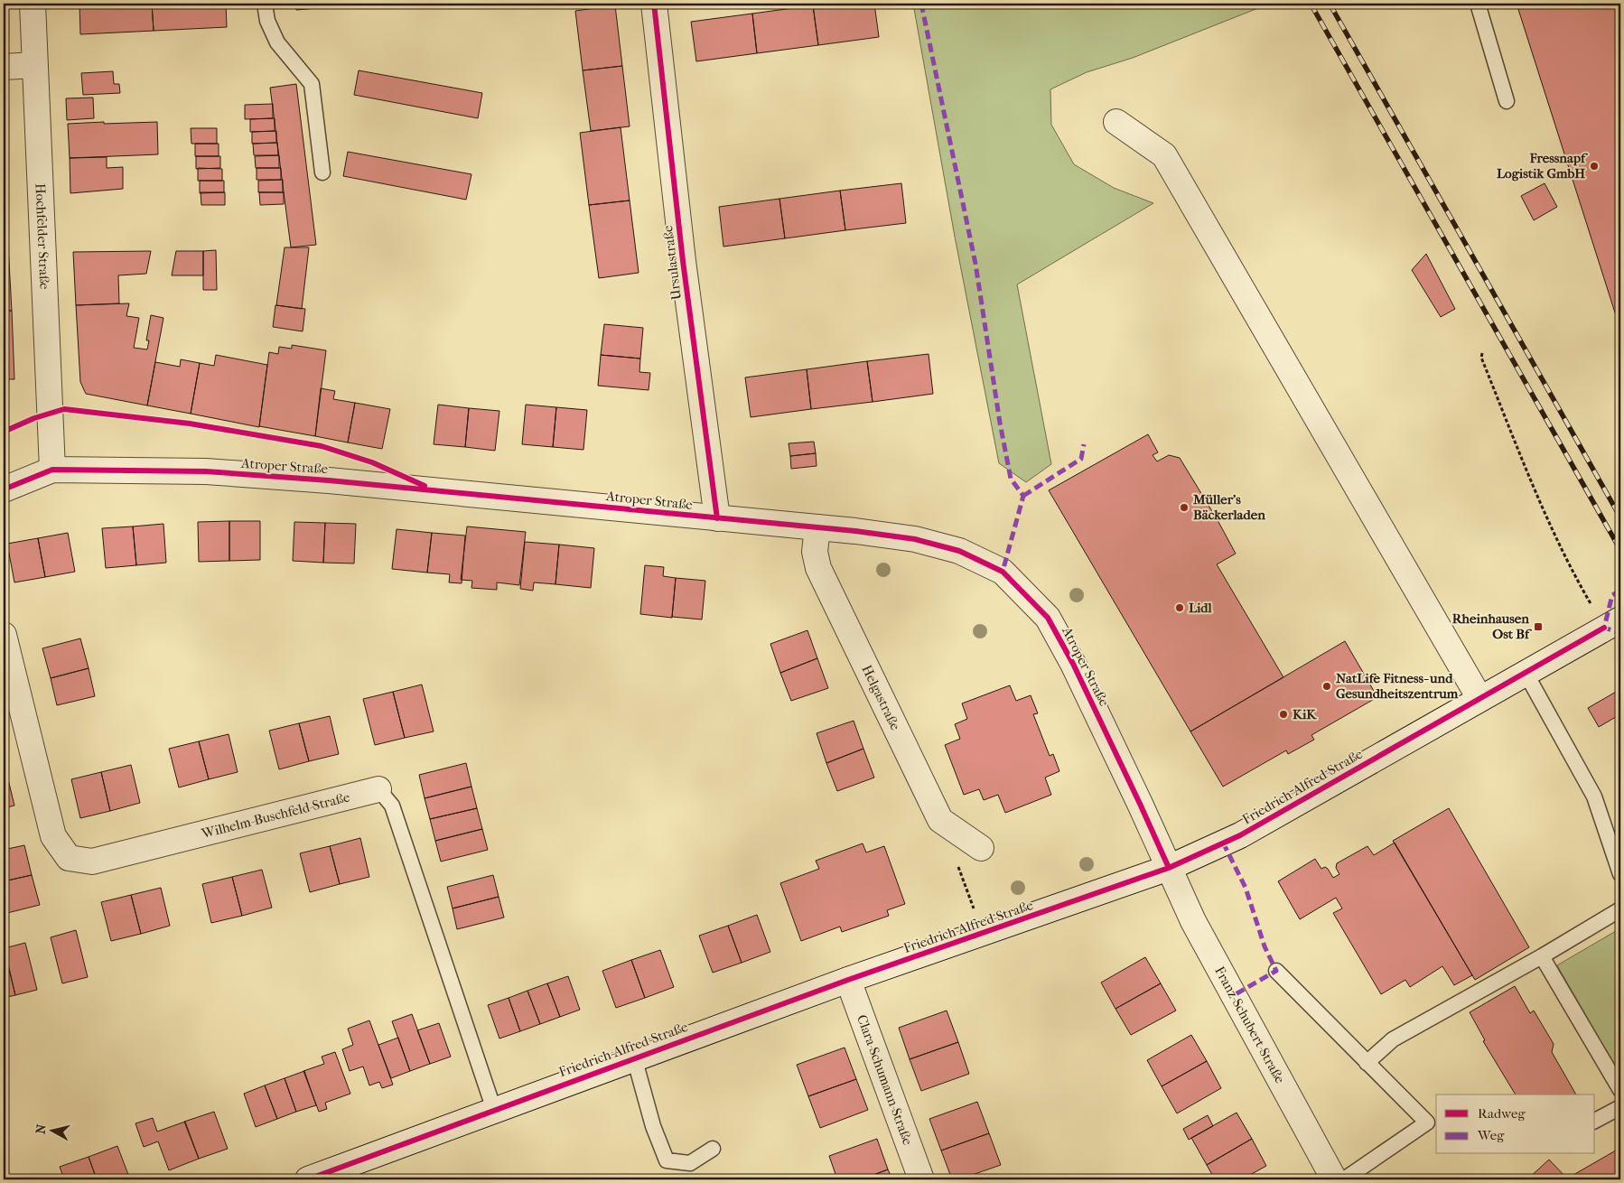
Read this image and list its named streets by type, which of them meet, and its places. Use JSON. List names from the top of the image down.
{
  "streets": {
    "street": [
      "Hochfelder Straße",
      "Ursulastraße",
      "Atroper Straße",
      "Helgastraße",
      "Friedrich-Alfred-Straße",
      "Wilhelm-Buschfeld-Straße",
      "Franz-Schubert-Straße",
      "Clara-Schumann-Straße"
    ]
  },
  "crossings": [
    ["Hochfelder Straße", "Atroper Straße"],
    ["Ursulastraße", "Atroper Straße"],
    ["Atroper Straße", "Helgastraße"],
    ["Atroper Straße", "Friedrich-Alfred-Straße"],
    ["Atroper Straße", "Franz-Schubert-Straße"],
    ["Friedrich-Alfred-Straße", "Wilhelm-Buschfeld-Straße"],
    ["Friedrich-Alfred-Straße", "Franz-Schubert-Straße"],
    ["Friedrich-Alfred-Straße", "Clara-Schumann-Straße"]
  ],
  "places": {
    "other": [
      "Fressnapf Logistik GmbH",
      "Müller's Bäckerladen",
      "Lidl",
      "NatLife Fitness- und Gesundheitszentrum",
      "KiK"
    ],
    "transit": ["Rheinhausen Ost Bf"]
  },
  "legend": ["Radweg", "Weg"],
  "north": "left"
}
